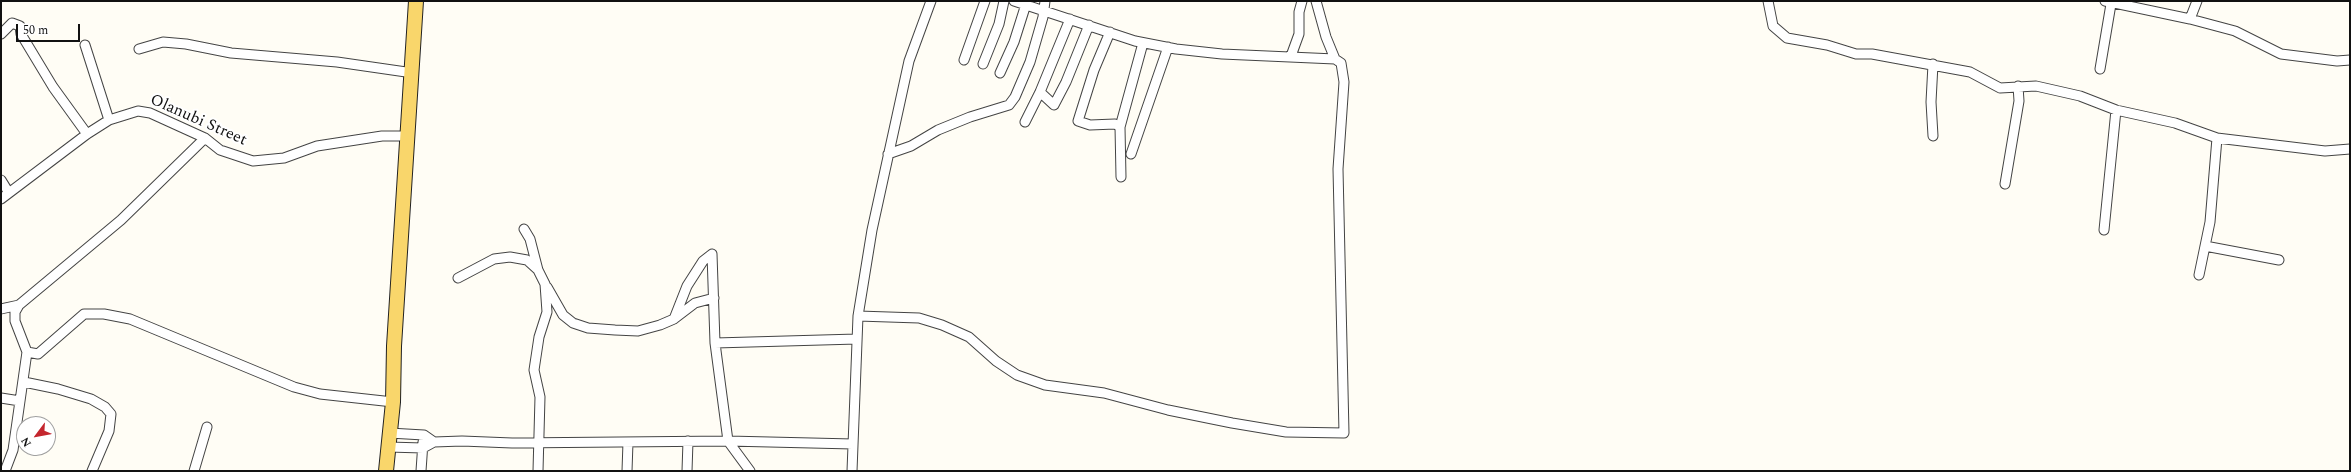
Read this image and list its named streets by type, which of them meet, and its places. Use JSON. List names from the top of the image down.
{
  "streets": {
    "street": ["Olanubi Street"]
  },
  "scale_bar": "50 m",
  "north": "bottom left"
}
